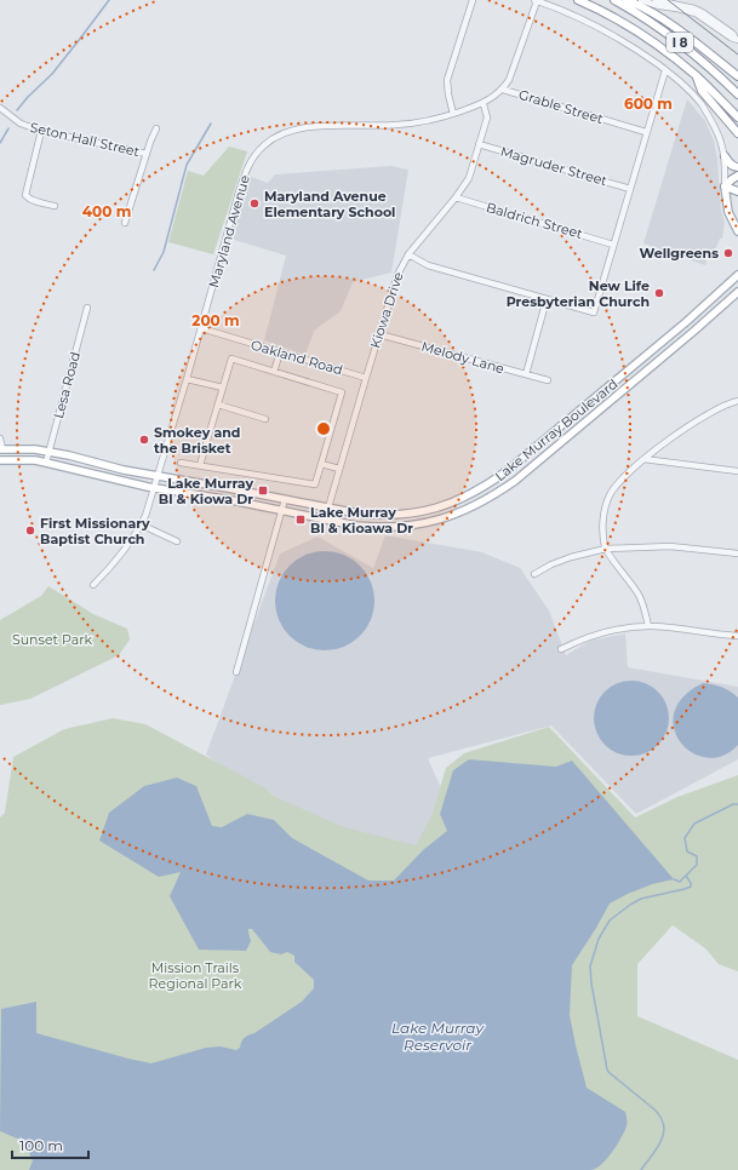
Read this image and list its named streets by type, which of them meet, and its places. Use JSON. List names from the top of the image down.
{
  "streets": {
    "highway": ["I 8"],
    "main road": ["Lake Murray Boulevard"],
    "street": [
      "Grable Street",
      "Seton Hall Street",
      "Magruder Street",
      "Baldrich Street",
      "Maryland Avenue",
      "Kiowa Drive",
      "Oakland Road",
      "Melody Lane",
      "Lesa Road"
    ]
  },
  "crossings": [
    ["Grable Street", "Maryland Avenue"],
    ["Magruder Street", "Kiowa Drive"],
    ["Baldrich Street", "Kiowa Drive"],
    ["Maryland Avenue", "Kiowa Drive"],
    ["Maryland Avenue", "Oakland Road"],
    ["Maryland Avenue", "Lake Murray Boulevard"],
    ["Kiowa Drive", "Oakland Road"],
    ["Kiowa Drive", "Melody Lane"],
    ["Kiowa Drive", "Lake Murray Boulevard"],
    ["Lesa Road", "Lake Murray Boulevard"]
  ],
  "water": ["Lake Murray Reservoir"],
  "parks": ["Sunset Park", "Mission Trails Regional Park"],
  "places": {
    "other": [
      "Maryland Avenue Elementary School",
      "Wellgreens",
      "New Life Presbyterian Church",
      "Smokey and the Brisket",
      "First Missionary Baptist Church"
    ],
    "transit": ["Lake Murray Bl & Kiowa Dr", "Lake Murray Bl & Kioawa Dr"]
  },
  "scale_bar": "100 m",
  "rings": ["600 m", "400 m", "200 m"]
}
